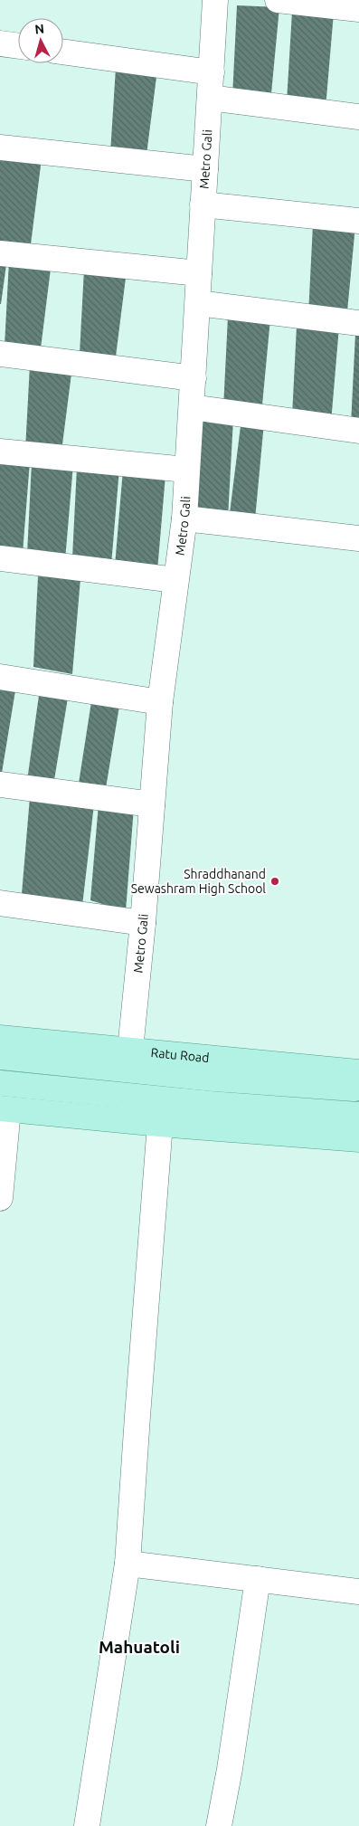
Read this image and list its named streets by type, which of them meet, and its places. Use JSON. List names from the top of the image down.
{
  "streets": {
    "main road": ["Ratu Road"],
    "street": ["Metro Gali"]
  },
  "crossings": [
    ["Metro Gali", "Ratu Road"]
  ],
  "districts": ["Mahuatoli"],
  "places": ["Shraddhanand Sewashram High School"],
  "north": "top"
}
